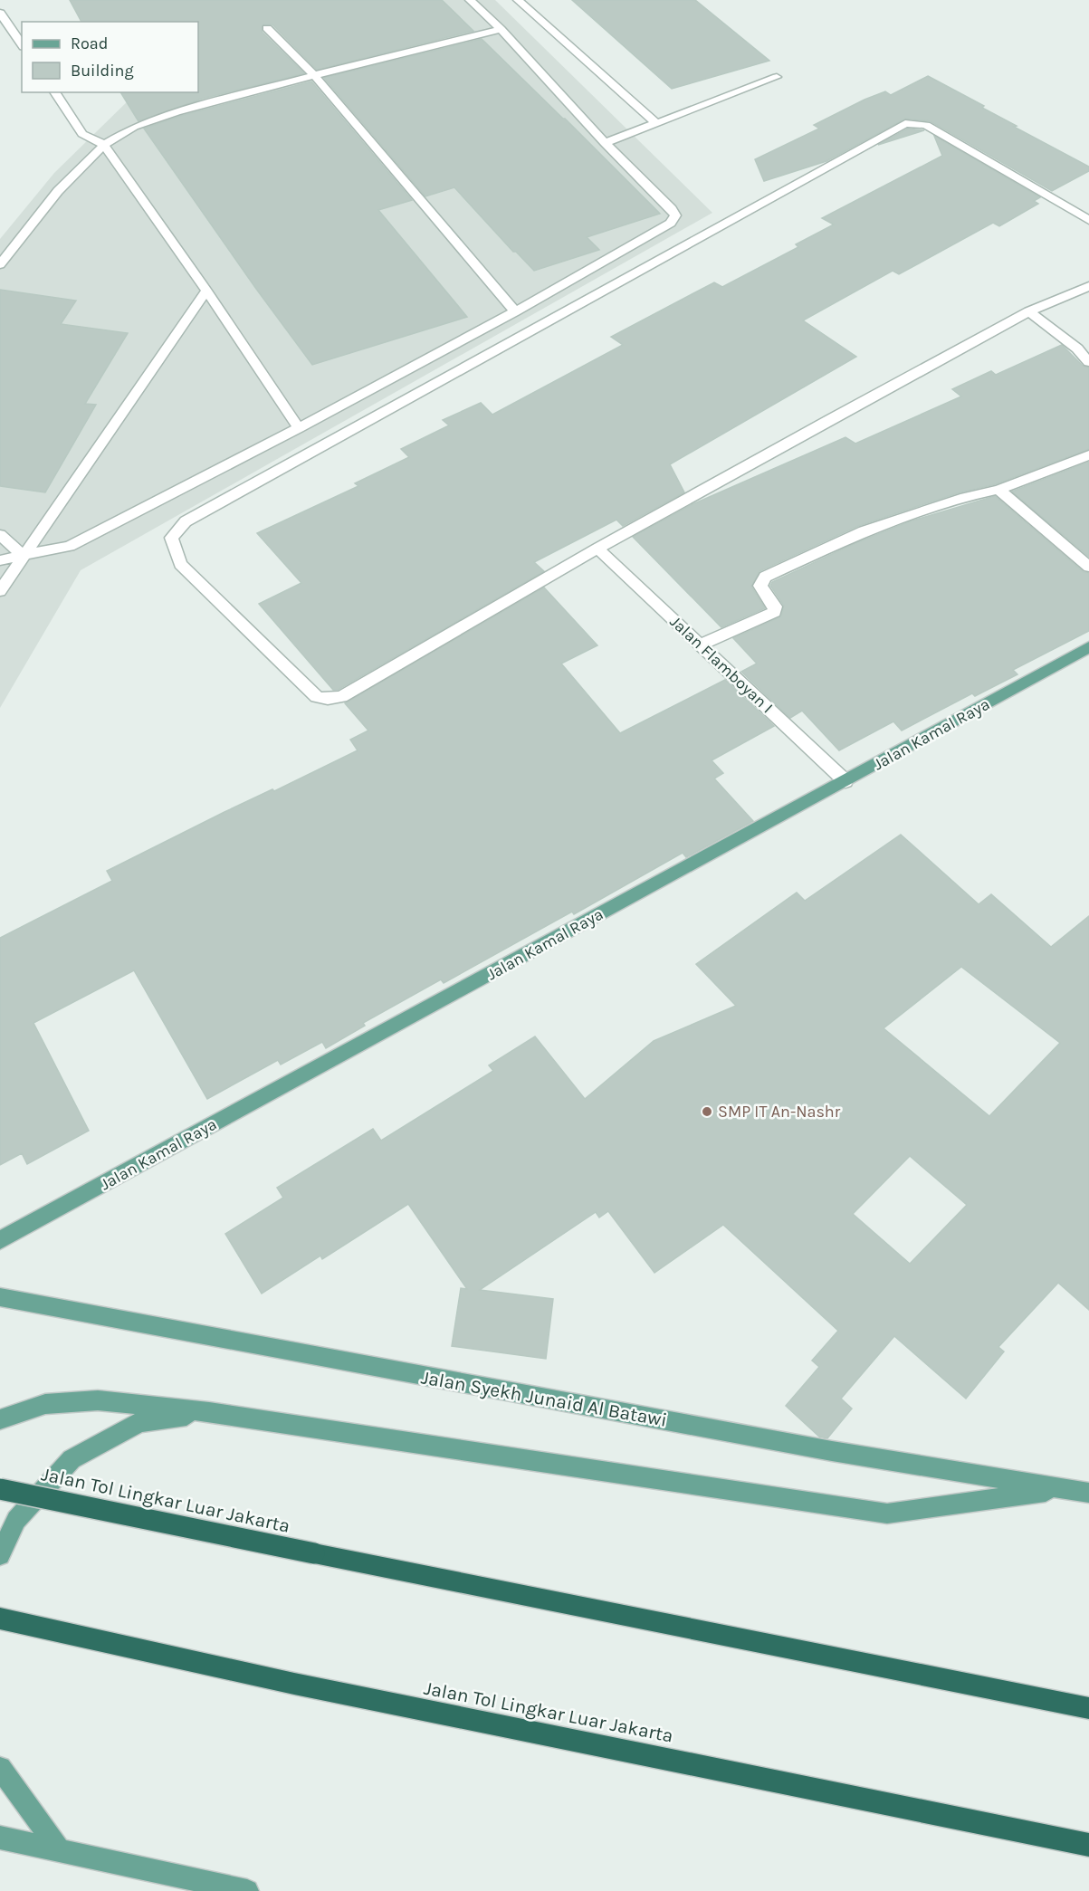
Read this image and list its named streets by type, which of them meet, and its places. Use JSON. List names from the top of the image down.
{
  "streets": {
    "highway": ["Jalan Tol Lingkar Luar Jakarta"],
    "main road": ["Jalan Kamal Raya", "Jalan Syekh Junaid Al Batawi"],
    "street": ["Jalan Flamboyan I"]
  },
  "crossings": [
    ["Jalan Flamboyan I", "Jalan Kamal Raya"]
  ],
  "places": ["SMP IT An-Nashr"],
  "legend": ["Road", "Building"]
}
